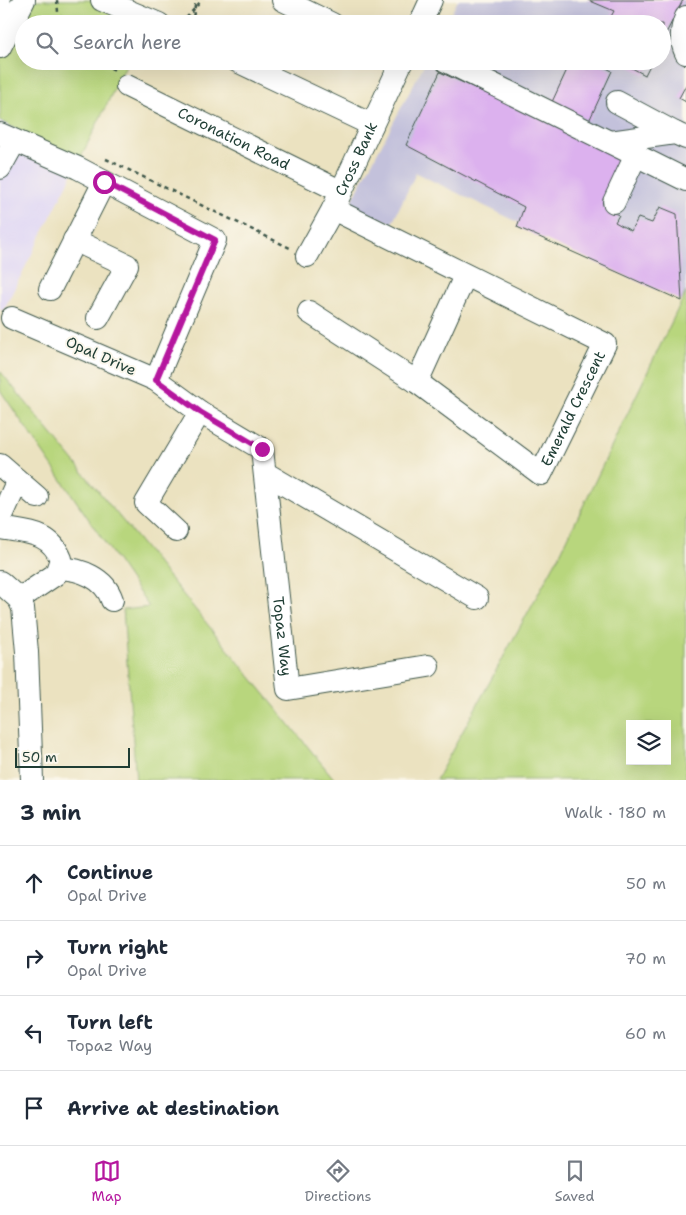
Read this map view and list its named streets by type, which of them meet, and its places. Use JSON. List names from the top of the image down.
{
  "streets": {
    "street": [
      "Coronation Road",
      "Cross Bank",
      "Opal Drive",
      "Emerald Crescent",
      "Topaz Way"
    ]
  },
  "crossings": [
    ["Coronation Road", "Cross Bank"],
    ["Coronation Road", "Emerald Crescent"],
    ["Cross Bank", "Emerald Crescent"],
    ["Opal Drive", "Topaz Way"]
  ],
  "scale_bar": "50 m",
  "page": {
    "search": "Search here",
    "scale": "50 m",
    "heading": ["3 min", "Walk · 180 m"],
    "list": [
      ["Continue", "Opal Drive", "50 m"],
      ["Turn right", "Opal Drive", "70 m"],
      ["Turn left", "Topaz Way", "60 m"],
      "Arrive at destination"
    ],
    "nav": ["Map", "Directions", "Saved"]
  }
}
